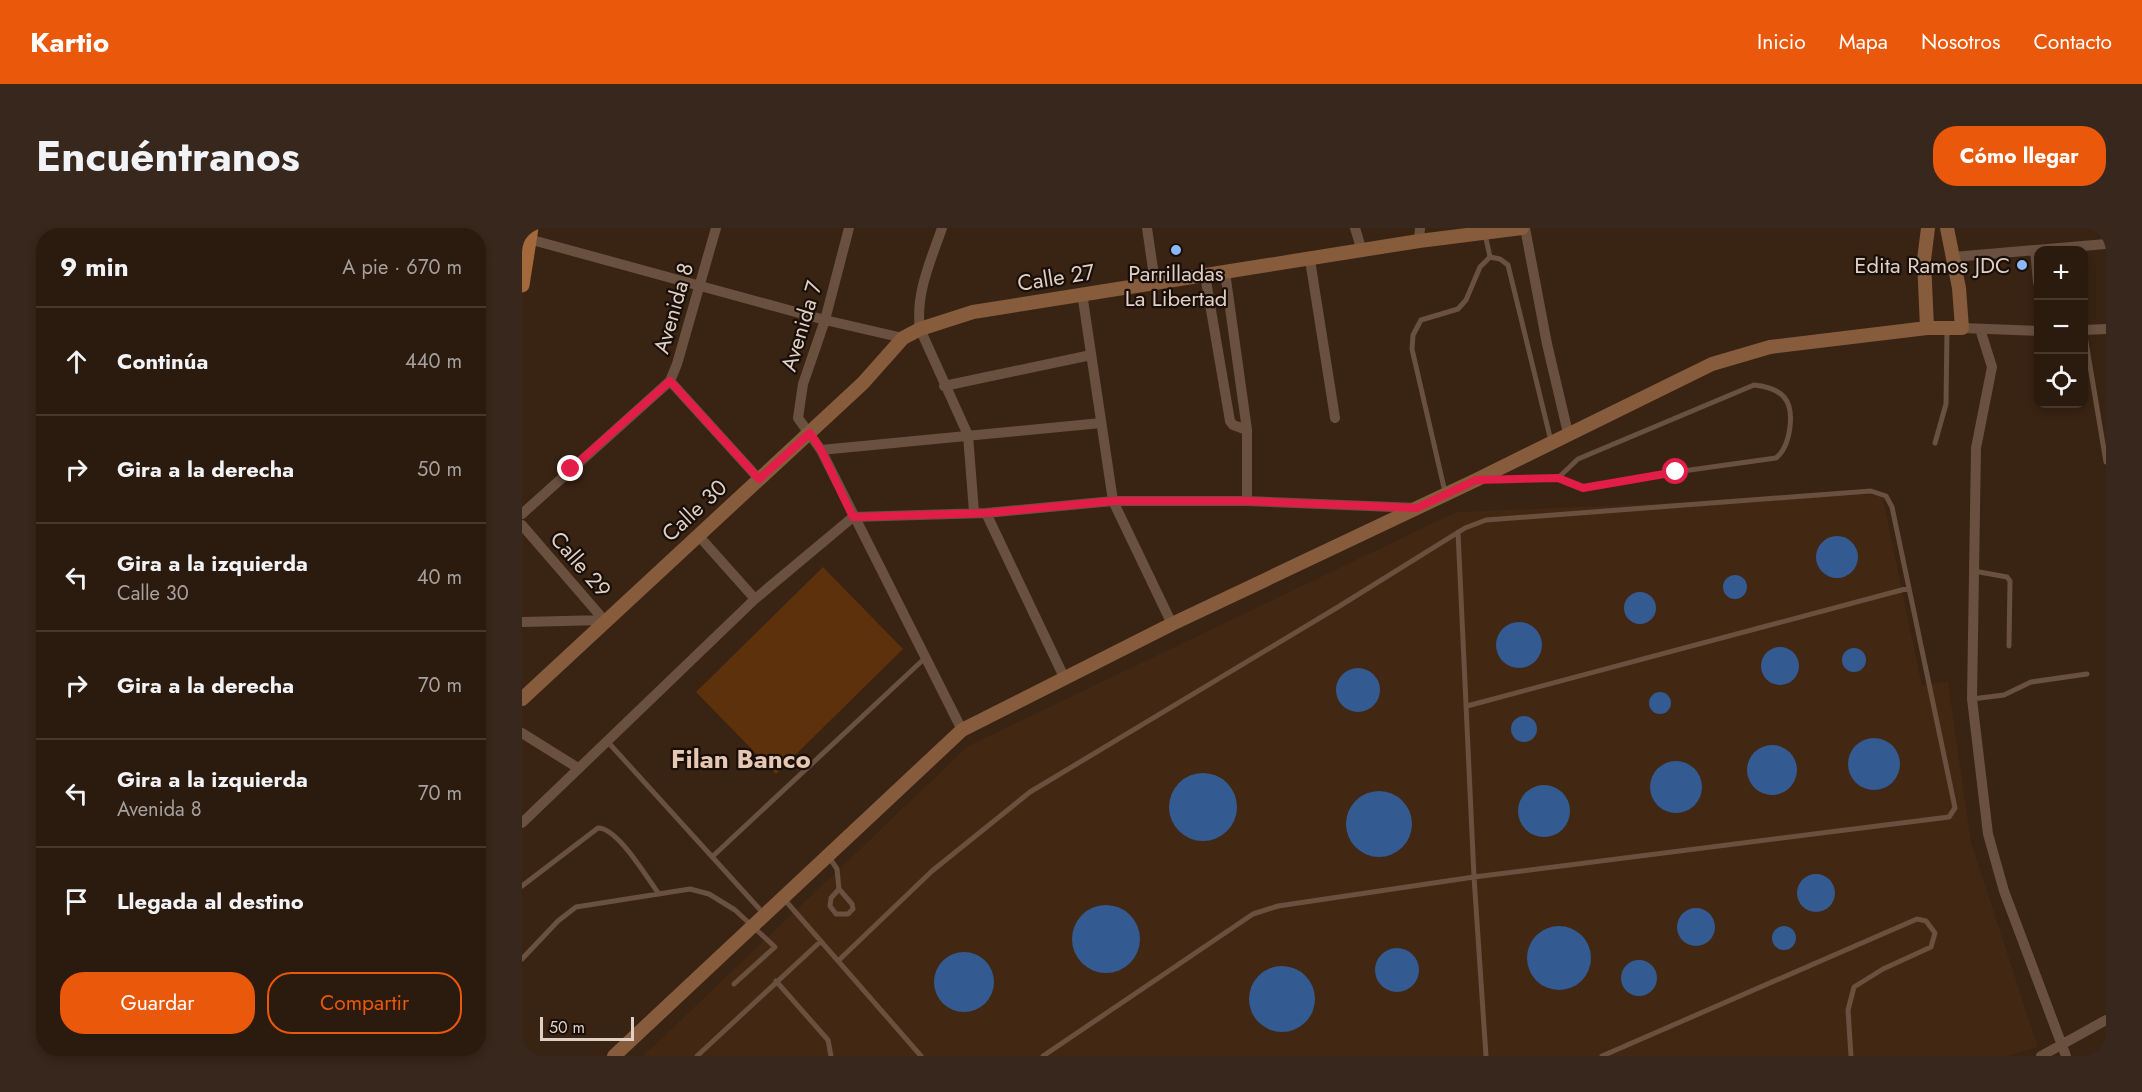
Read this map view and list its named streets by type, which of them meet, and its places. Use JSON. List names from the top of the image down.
{
  "streets": {
    "main road": ["Calle 27", "Calle 30"],
    "street": ["Avenida 8", "Avenida 7", "Calle 29"]
  },
  "crossings": [
    ["Calle 27", "Calle 30"],
    ["Avenida 7", "Calle 30"],
    ["Calle 30", "Calle 29"]
  ],
  "districts": ["Filan Banco"],
  "places": ["Parrilladas La Libertad", "Edita Ramos JDC"],
  "scale_bar": "50 m",
  "page": {
    "header": "Kartio",
    "nav": [
      "Inicio",
      "Mapa",
      "Nosotros",
      "Contacto"
    ],
    "title": "Encuéntranos",
    "buttons": [
      "Cómo llegar",
      ["Guardar", "Compartir"]
    ],
    "heading": ["9 min", "A pie · 670 m"],
    "map_buttons": ["+", "−"],
    "list": [
      ["Continúa", "440 m"],
      ["Gira a la derecha", "50 m"],
      ["Gira a la izquierda", "Calle 30", "40 m"],
      ["Gira a la derecha", "70 m"],
      ["Gira a la izquierda", "Avenida 8", "70 m"],
      "Llegada al destino"
    ],
    "scale": "50 m"
  }
}
